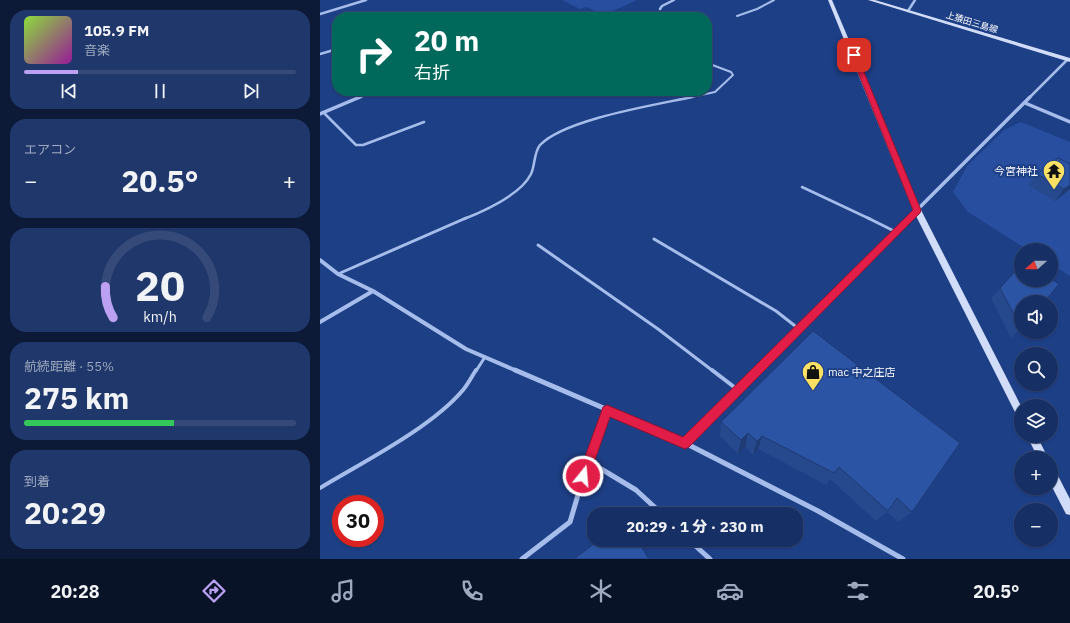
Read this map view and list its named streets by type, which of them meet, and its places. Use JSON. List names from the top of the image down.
{
  "streets": {
    "street": ["上猿田三島線"]
  },
  "places": {
    "temple": ["今宮神社"],
    "shop": ["mac 中之庄店"]
  },
  "north": "left",
  "page": {
    "turn": ["20 m", "右折"],
    "song": ["105.9 FM", "音楽"],
    "tile": [
      "エアコン",
      ["航続距離 · 55%", "275 km"],
      ["到着", "20:29"]
    ],
    "heat": ["−", "20.5°", "+"],
    "map_buttons": ["+", "−"],
    "limit": "30",
    "trip": "20:29 · 1 分 · 230 m",
    "tabs": ["20:28", "20.5°"],
    "gauge": ["20", "km/h"]
  }
}
